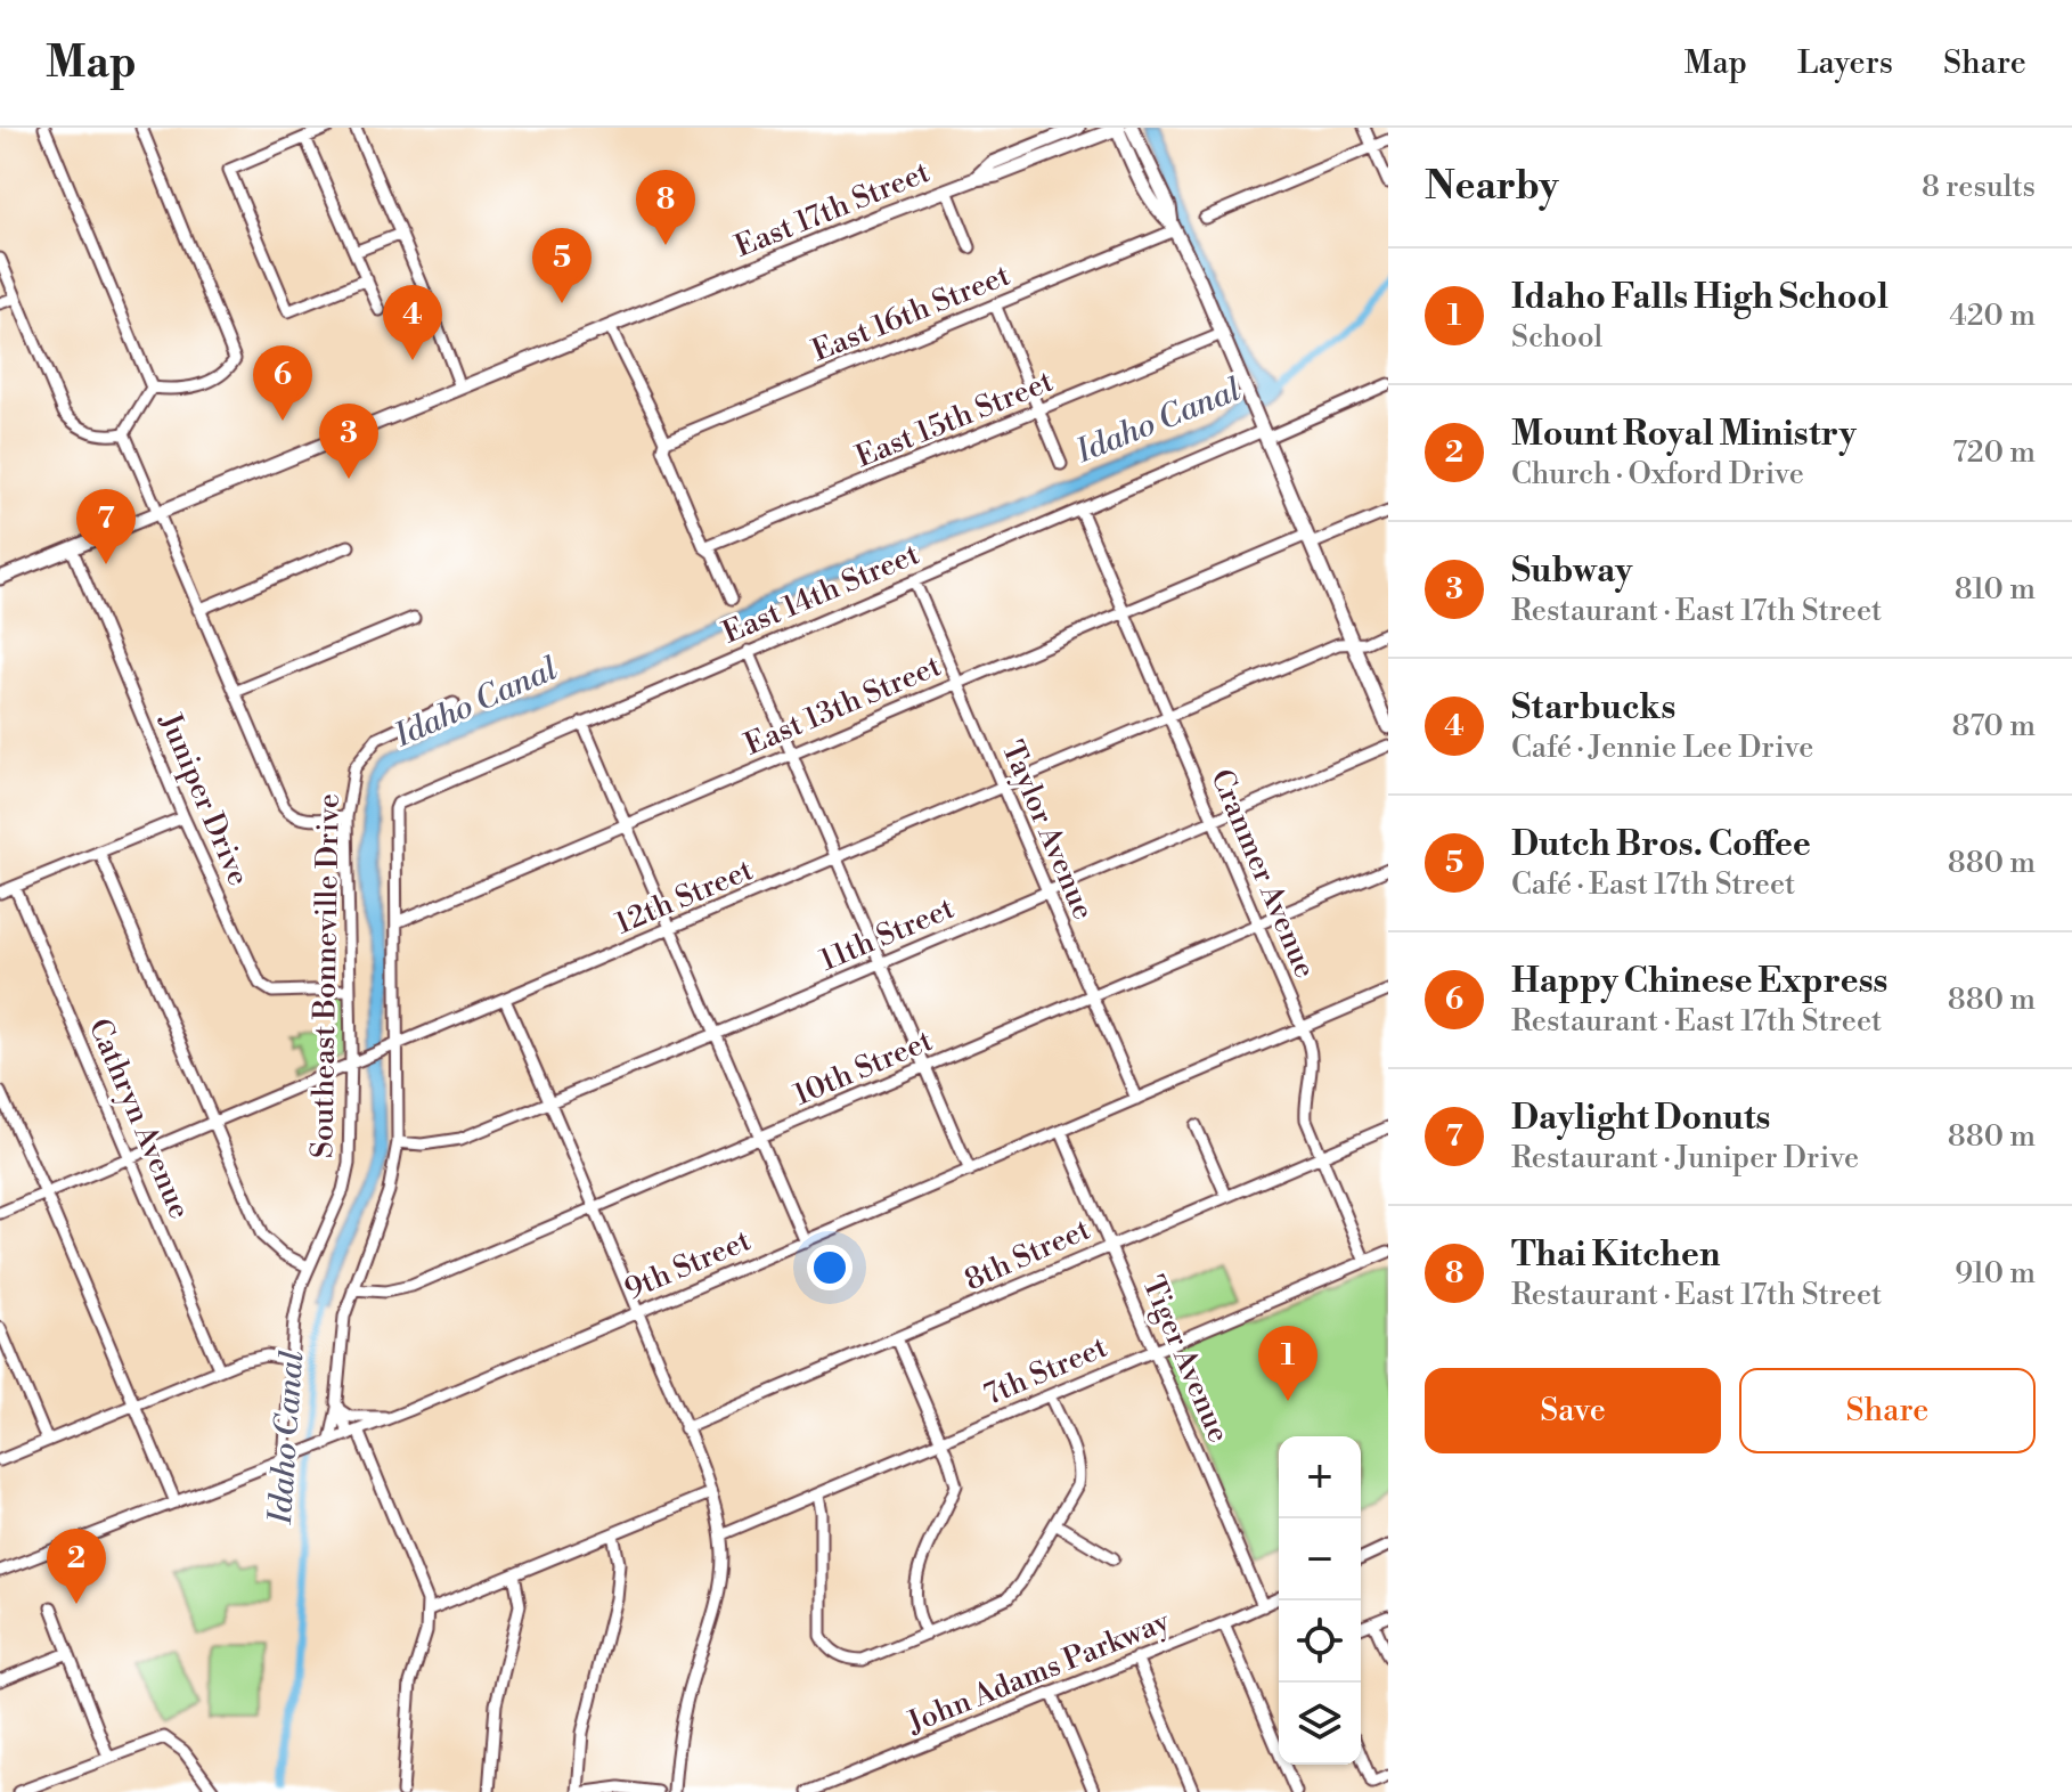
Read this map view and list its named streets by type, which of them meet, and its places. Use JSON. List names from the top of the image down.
{
  "streets": {
    "main road": ["East 17th Street"],
    "street": [
      "East 16th Street",
      "East 15th Street",
      "East 14th Street",
      "East 13th Street",
      "Juniper Drive",
      "Taylor Avenue",
      "Cranmer Avenue",
      "12th Street",
      "11th Street",
      "Southeast Bonneville Drive",
      "10th Street",
      "Cathryn Avenue",
      "8th Street",
      "9th Street",
      "Tiger Avenue",
      "7th Street",
      "John Adams Parkway"
    ]
  },
  "crossings": [
    ["East 17th Street", "Juniper Drive"],
    ["East 14th Street", "East 13th Street"],
    ["East 14th Street", "Taylor Avenue"],
    ["East 14th Street", "Cranmer Avenue"],
    ["East 13th Street", "Taylor Avenue"],
    ["East 13th Street", "Cranmer Avenue"],
    ["Juniper Drive", "Southeast Bonneville Drive"],
    ["Taylor Avenue", "12th Street"],
    ["Taylor Avenue", "11th Street"],
    ["Taylor Avenue", "10th Street"],
    ["Taylor Avenue", "9th Street"],
    ["Cranmer Avenue", "12th Street"],
    ["Cranmer Avenue", "11th Street"],
    ["Cranmer Avenue", "10th Street"],
    ["Cranmer Avenue", "8th Street"],
    ["Cranmer Avenue", "9th Street"],
    ["Cranmer Avenue", "7th Street"],
    ["12th Street", "Southeast Bonneville Drive"],
    ["12th Street", "Cathryn Avenue"],
    ["Southeast Bonneville Drive", "9th Street"],
    ["8th Street", "Tiger Avenue"],
    ["9th Street", "Tiger Avenue"],
    ["Tiger Avenue", "7th Street"],
    ["Tiger Avenue", "John Adams Parkway"]
  ],
  "water": ["Idaho Canal"],
  "page": {
    "header": "Map",
    "nav": ["Map", "Layers", "Share"],
    "heading": ["Nearby", "8 results"],
    "pins": [
      "8",
      "5",
      "4",
      "6",
      "3",
      "7",
      "1",
      "2"
    ],
    "list": [
      {
        "mark": "1",
        "name": "Idaho Falls High School",
        "note": "School",
        "value": "420 m"
      },
      {
        "mark": "2",
        "name": "Mount Royal Ministry",
        "note": "Church · Oxford Drive",
        "value": "720 m"
      },
      {
        "mark": "3",
        "name": "Subway",
        "note": "Restaurant · East 17th Street",
        "value": "810 m"
      },
      {
        "mark": "4",
        "name": "Starbucks",
        "note": "Café · Jennie Lee Drive",
        "value": "870 m"
      },
      {
        "mark": "5",
        "name": "Dutch Bros. Coffee",
        "note": "Café · East 17th Street",
        "value": "880 m"
      },
      {
        "mark": "6",
        "name": "Happy Chinese Express",
        "note": "Restaurant · East 17th Street",
        "value": "880 m"
      },
      {
        "mark": "7",
        "name": "Daylight Donuts",
        "note": "Restaurant · Juniper Drive",
        "value": "880 m"
      },
      {
        "mark": "8",
        "name": "Thai Kitchen",
        "note": "Restaurant · East 17th Street",
        "value": "910 m"
      }
    ],
    "buttons": ["Save", "Share"],
    "map_buttons": ["+", "−"]
  }
}
